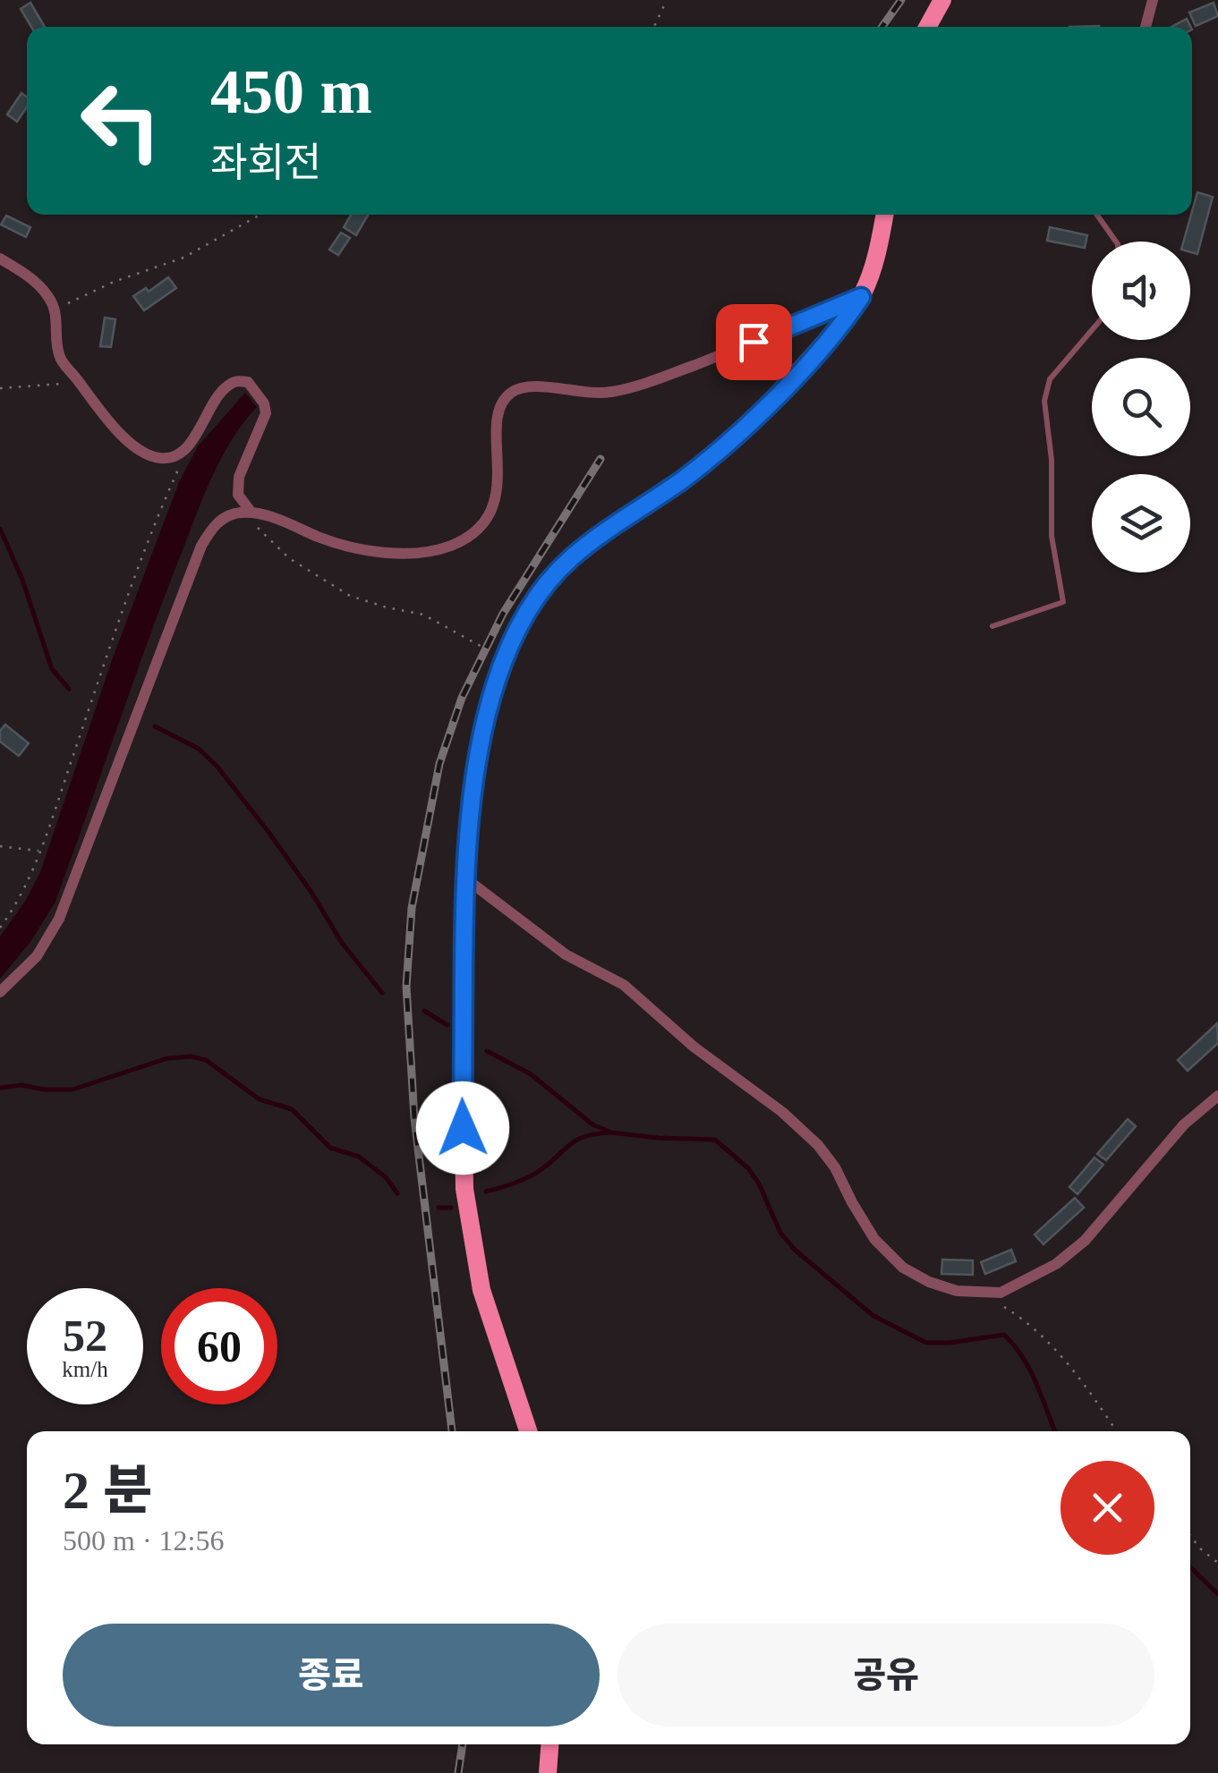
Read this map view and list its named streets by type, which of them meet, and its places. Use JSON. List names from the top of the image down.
{
  "page": {
    "turn": ["450 m", "좌회전"],
    "speed": "52 km/h",
    "limit": "60",
    "heading": ["2 분", "500 m · 12:56"],
    "buttons": ["종료", "공유"]
  }
}
